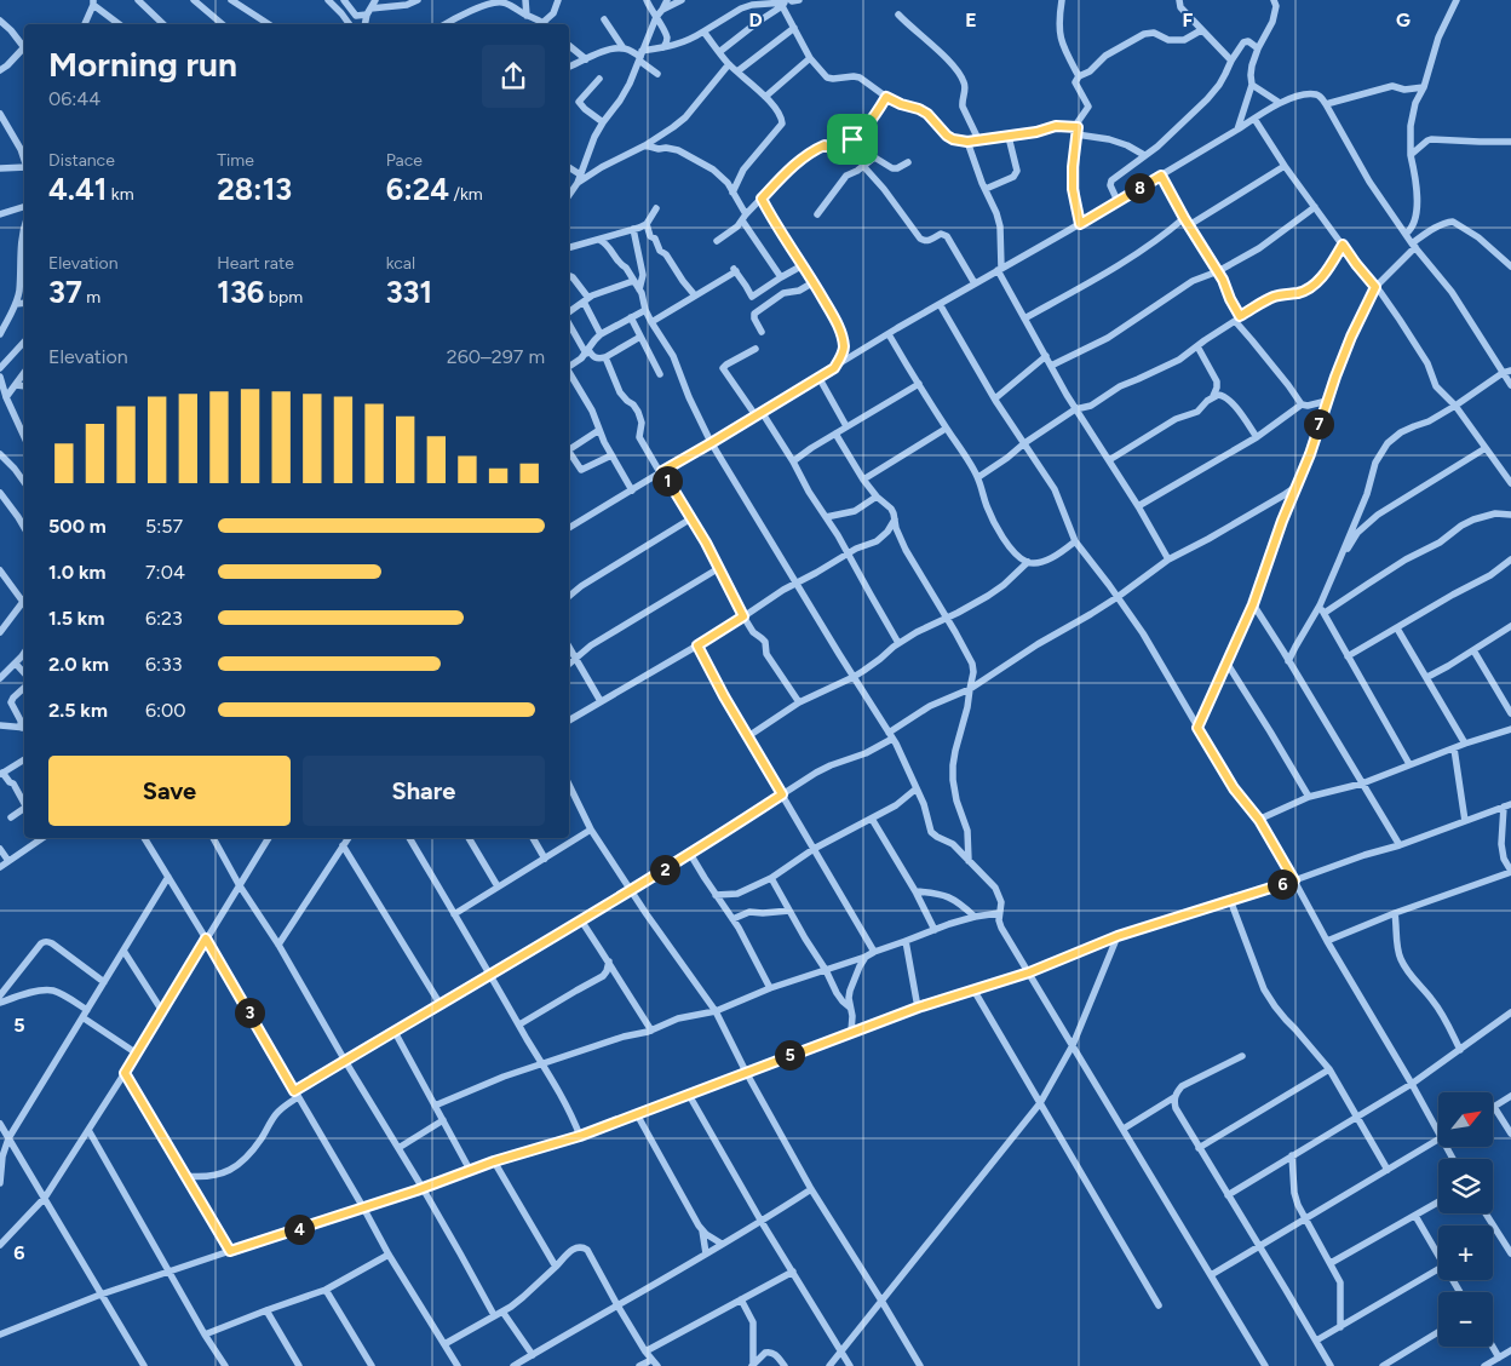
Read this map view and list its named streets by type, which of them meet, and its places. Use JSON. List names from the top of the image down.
{
  "north": "top right",
  "page": {
    "heading": ["Morning run", "06:44"],
    "stats": [
      ["Distance", "4.41 km"],
      ["Time", "28:13"],
      ["Pace", "6:24 /km"],
      ["Elevation", "37 m"],
      ["Heart rate", "136 bpm"],
      ["kcal", "331"]
    ],
    "pins": [
      "8",
      "7",
      "1",
      "2",
      "6",
      "3",
      "5",
      "4"
    ],
    "chart": ["Elevation", "260–297 m"],
    "list": [
      {
        "name": "500 m",
        "note": "5:57"
      },
      {
        "name": "1.0 km",
        "note": "7:04"
      },
      {
        "name": "1.5 km",
        "note": "6:23"
      },
      {
        "name": "2.0 km",
        "note": "6:33"
      },
      {
        "name": "2.5 km",
        "note": "6:00"
      }
    ],
    "buttons": ["Save", "Share"],
    "map_buttons": ["+", "−"]
  },
  "grid": {
    "columns": [
      "D",
      "E",
      "F",
      "G"
    ],
    "rows": ["5", "6"]
  }
}
